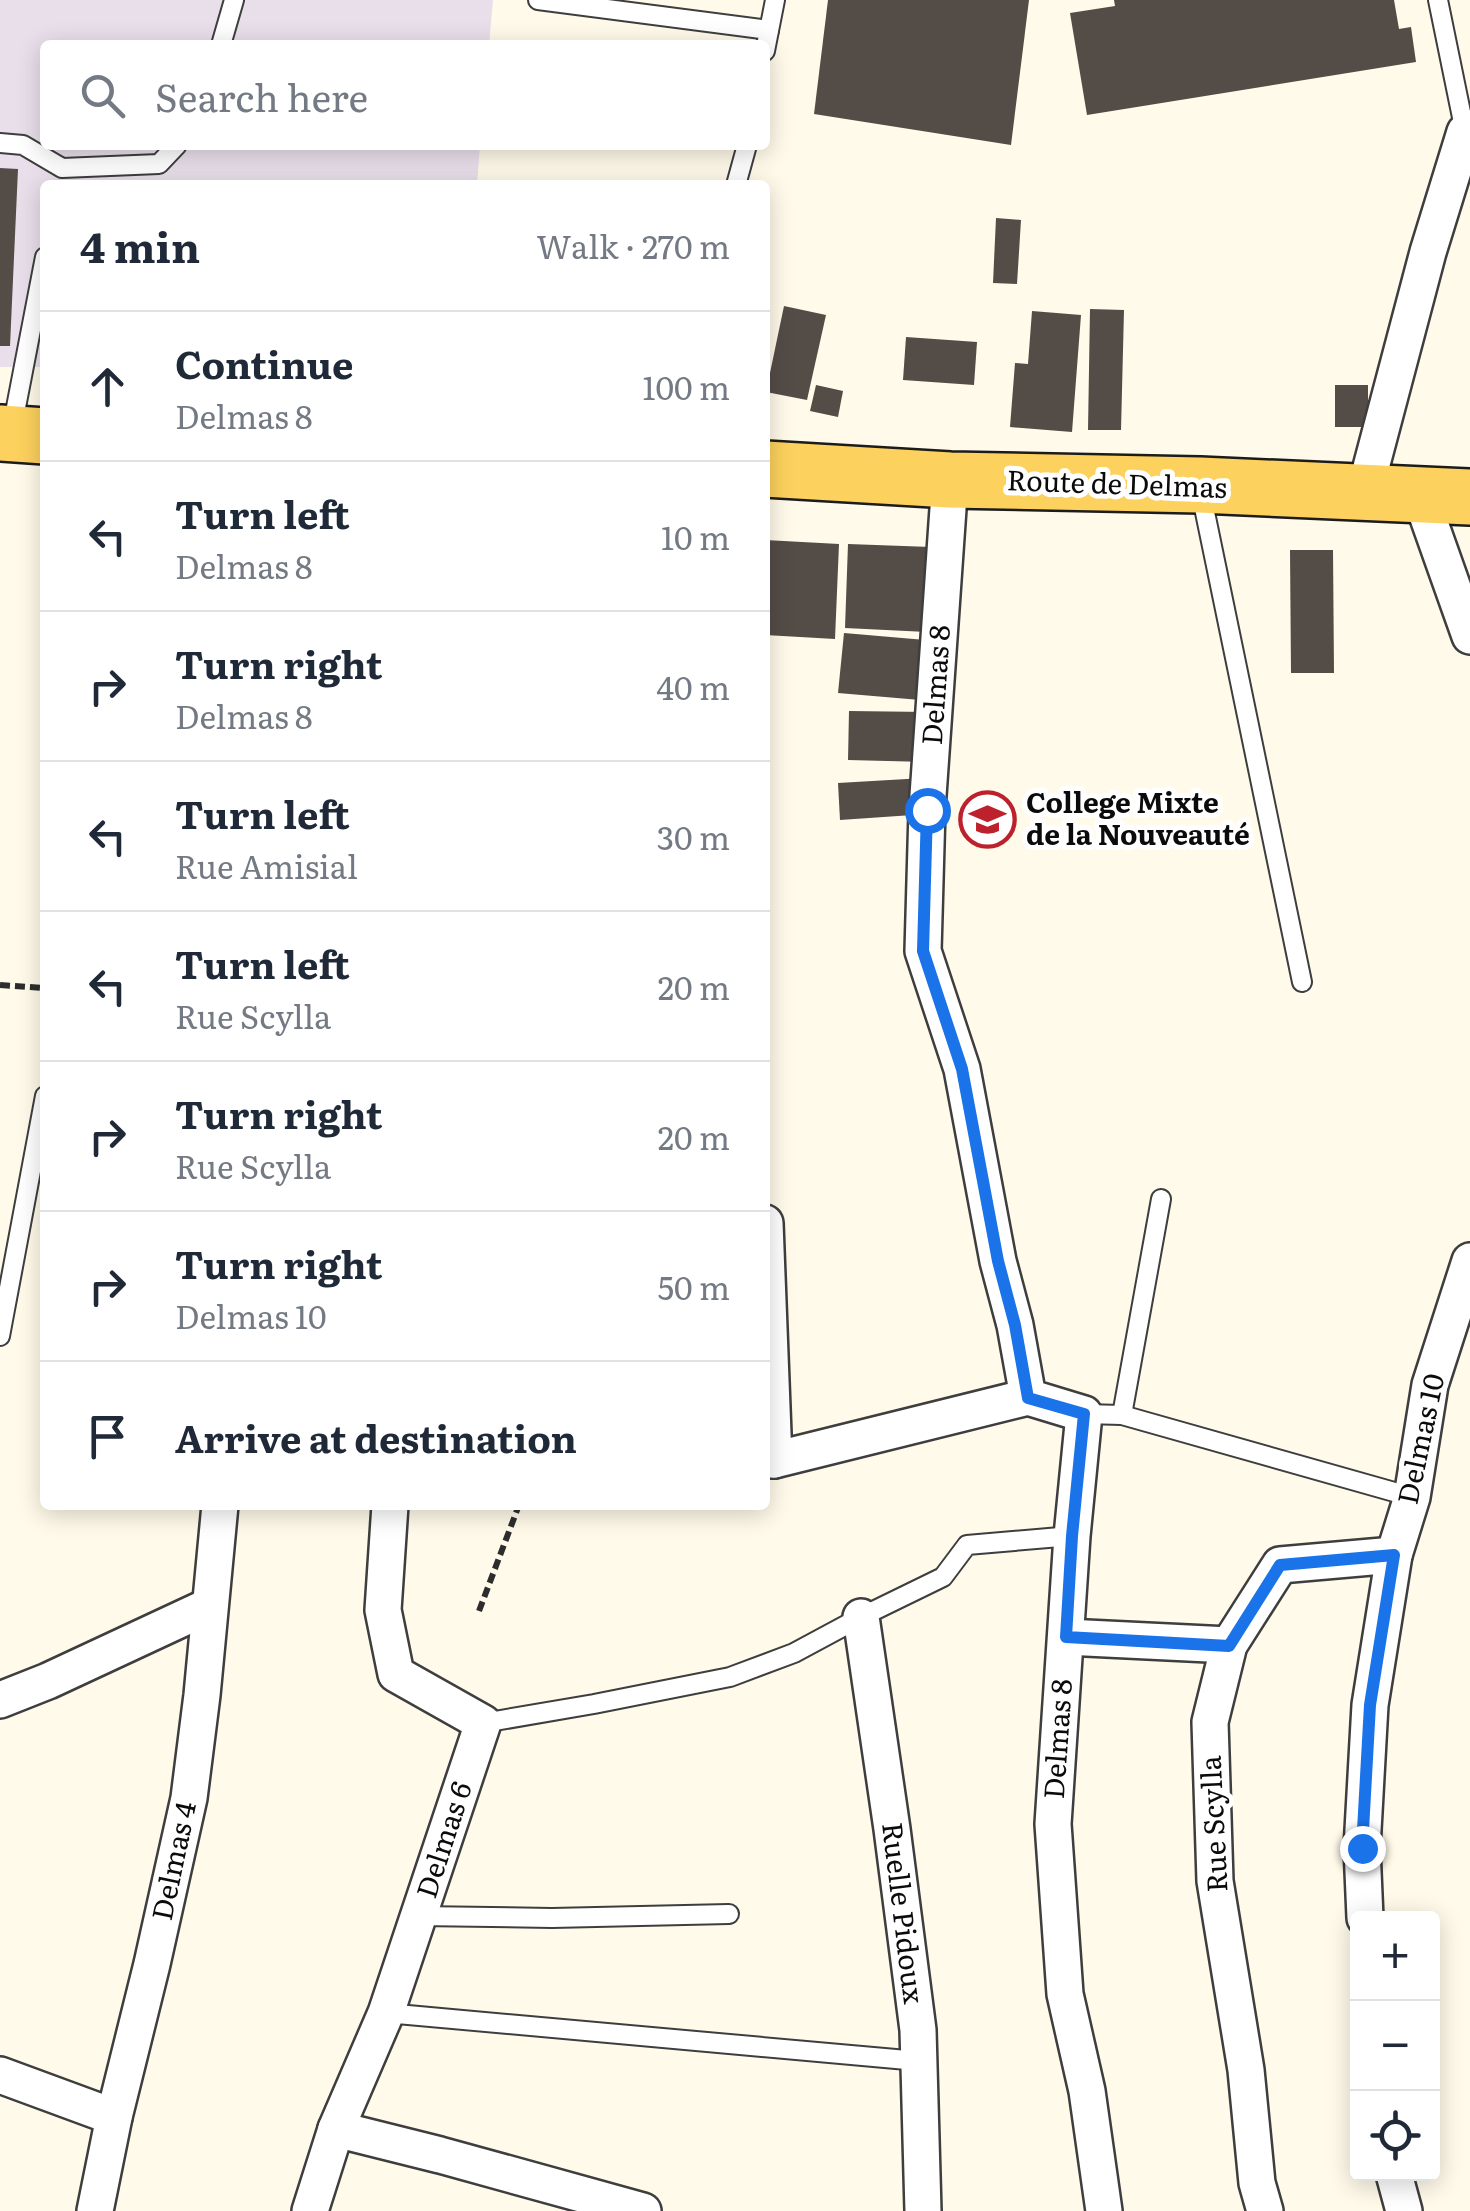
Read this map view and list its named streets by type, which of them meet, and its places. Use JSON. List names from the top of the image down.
{
  "streets": {
    "main road": ["Route de Delmas"],
    "street": [
      "Delmas 8",
      "Delmas 10",
      "Rue Scylla",
      "Delmas 6",
      "Delmas 4",
      "Ruelle Pidoux"
    ]
  },
  "crossings": [
    ["Route de Delmas", "Delmas 8"],
    ["Delmas 10", "Rue Scylla"]
  ],
  "places": {
    "school or university": ["College Mixte de la Nouveauté"]
  },
  "page": {
    "search": "Search here",
    "heading": ["4 min", "Walk · 270 m"],
    "list": [
      ["Continue", "Delmas 8", "100 m"],
      ["Turn left", "Delmas 8", "10 m"],
      ["Turn right", "Delmas 8", "40 m"],
      ["Turn left", "Rue Amisial", "30 m"],
      ["Turn left", "Rue Scylla", "20 m"],
      ["Turn right", "Rue Scylla", "20 m"],
      ["Turn right", "Delmas 10", "50 m"],
      "Arrive at destination"
    ],
    "map_buttons": ["+", "−"]
  }
}
